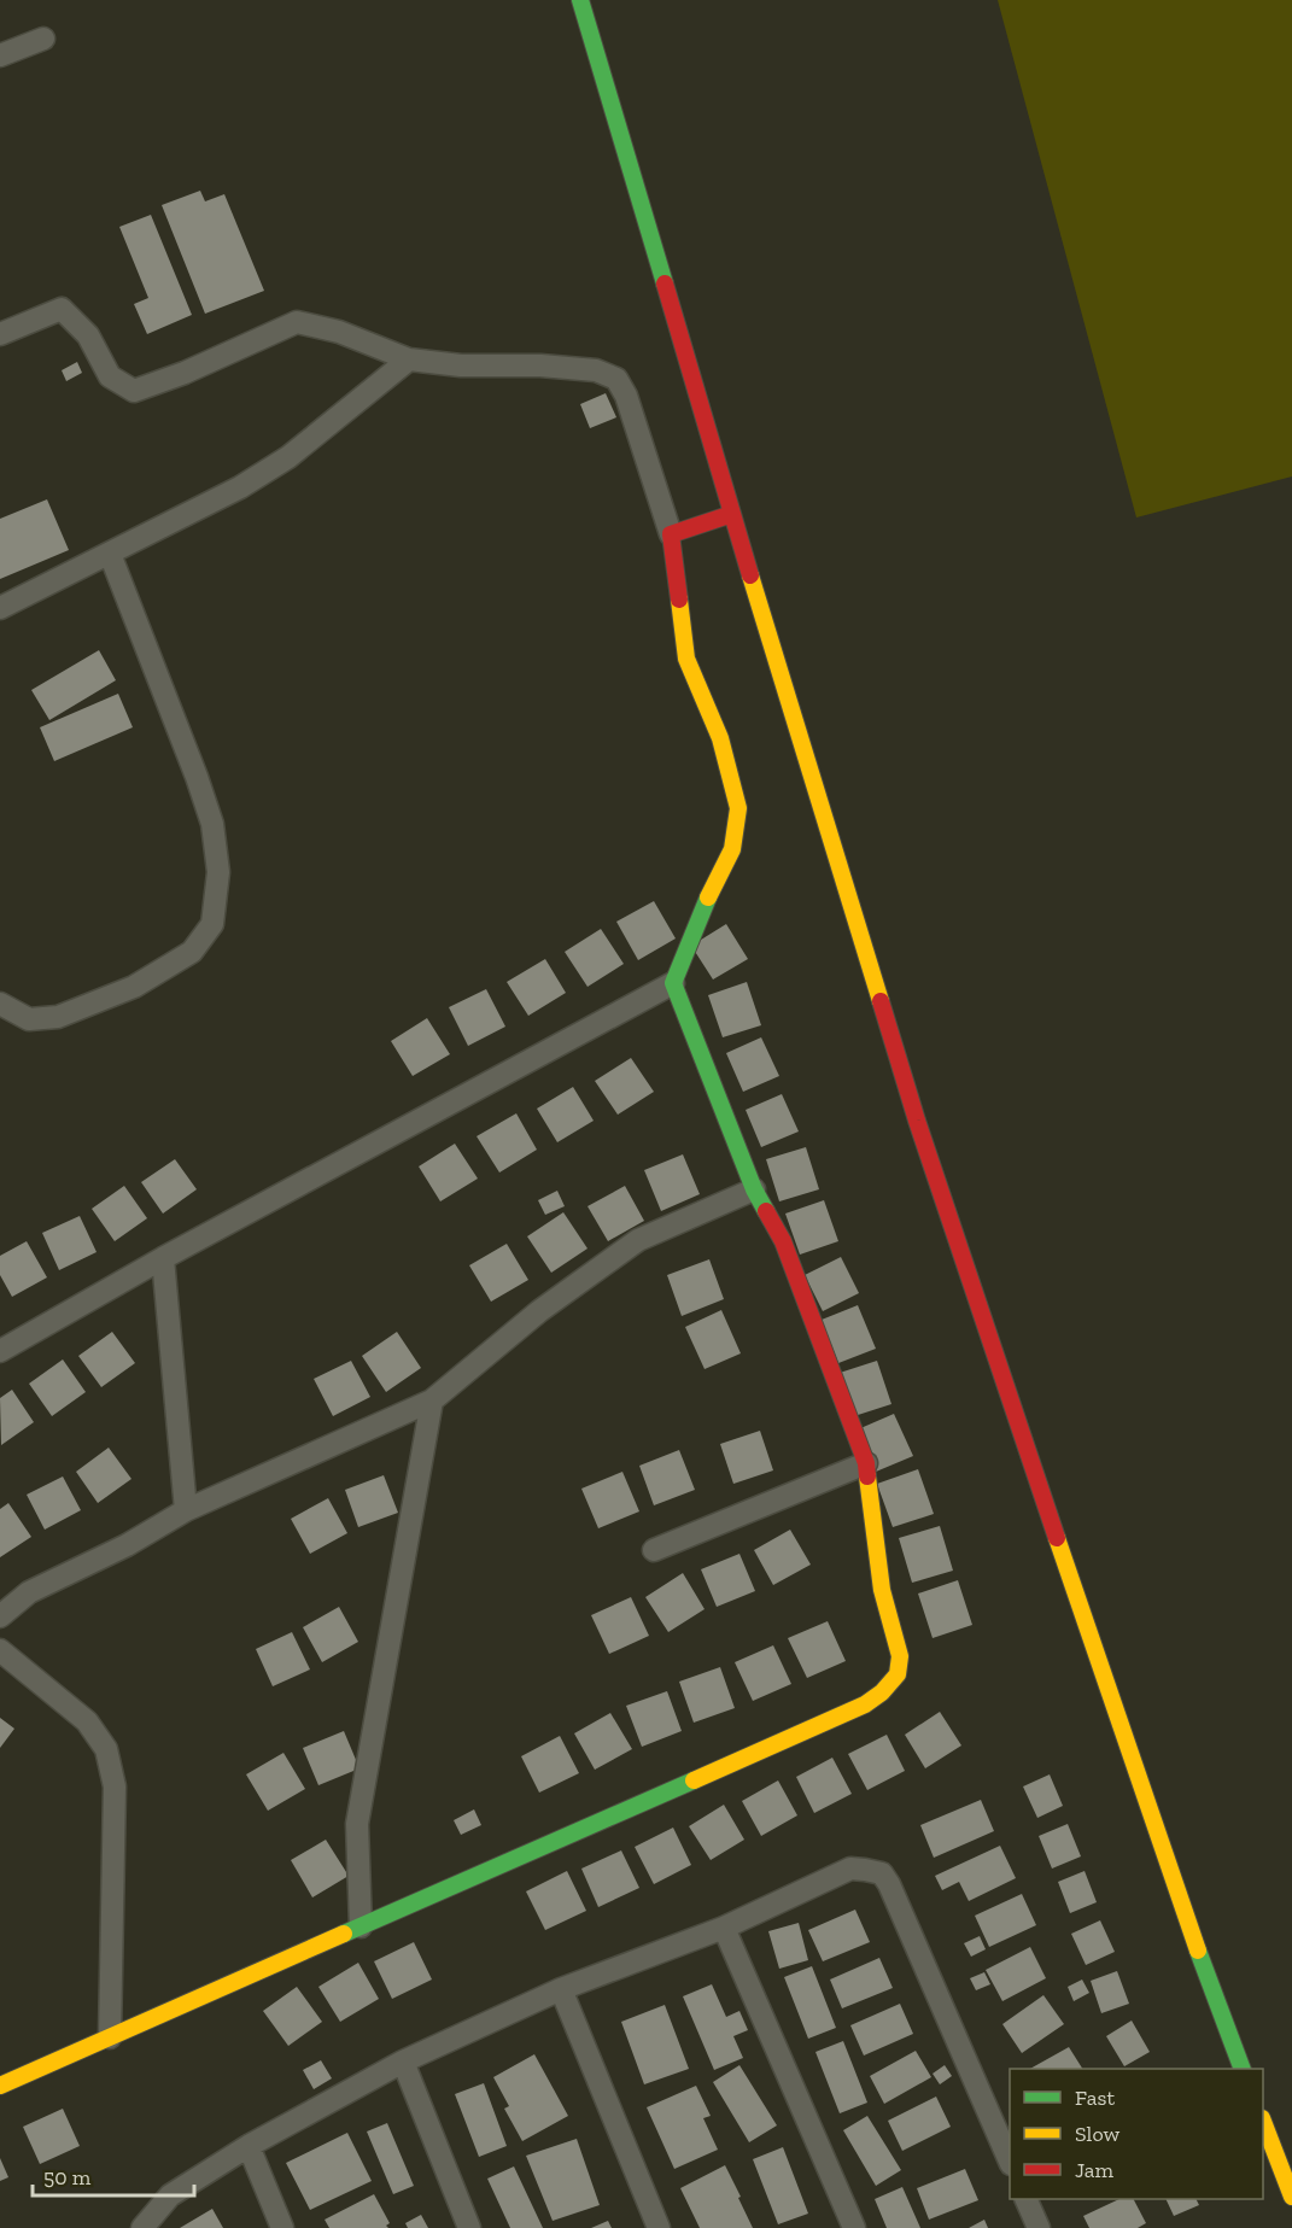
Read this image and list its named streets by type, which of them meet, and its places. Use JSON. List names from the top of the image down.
{
  "legend": ["Fast", "Slow", "Jam"],
  "scale_bar": "50 m"
}
